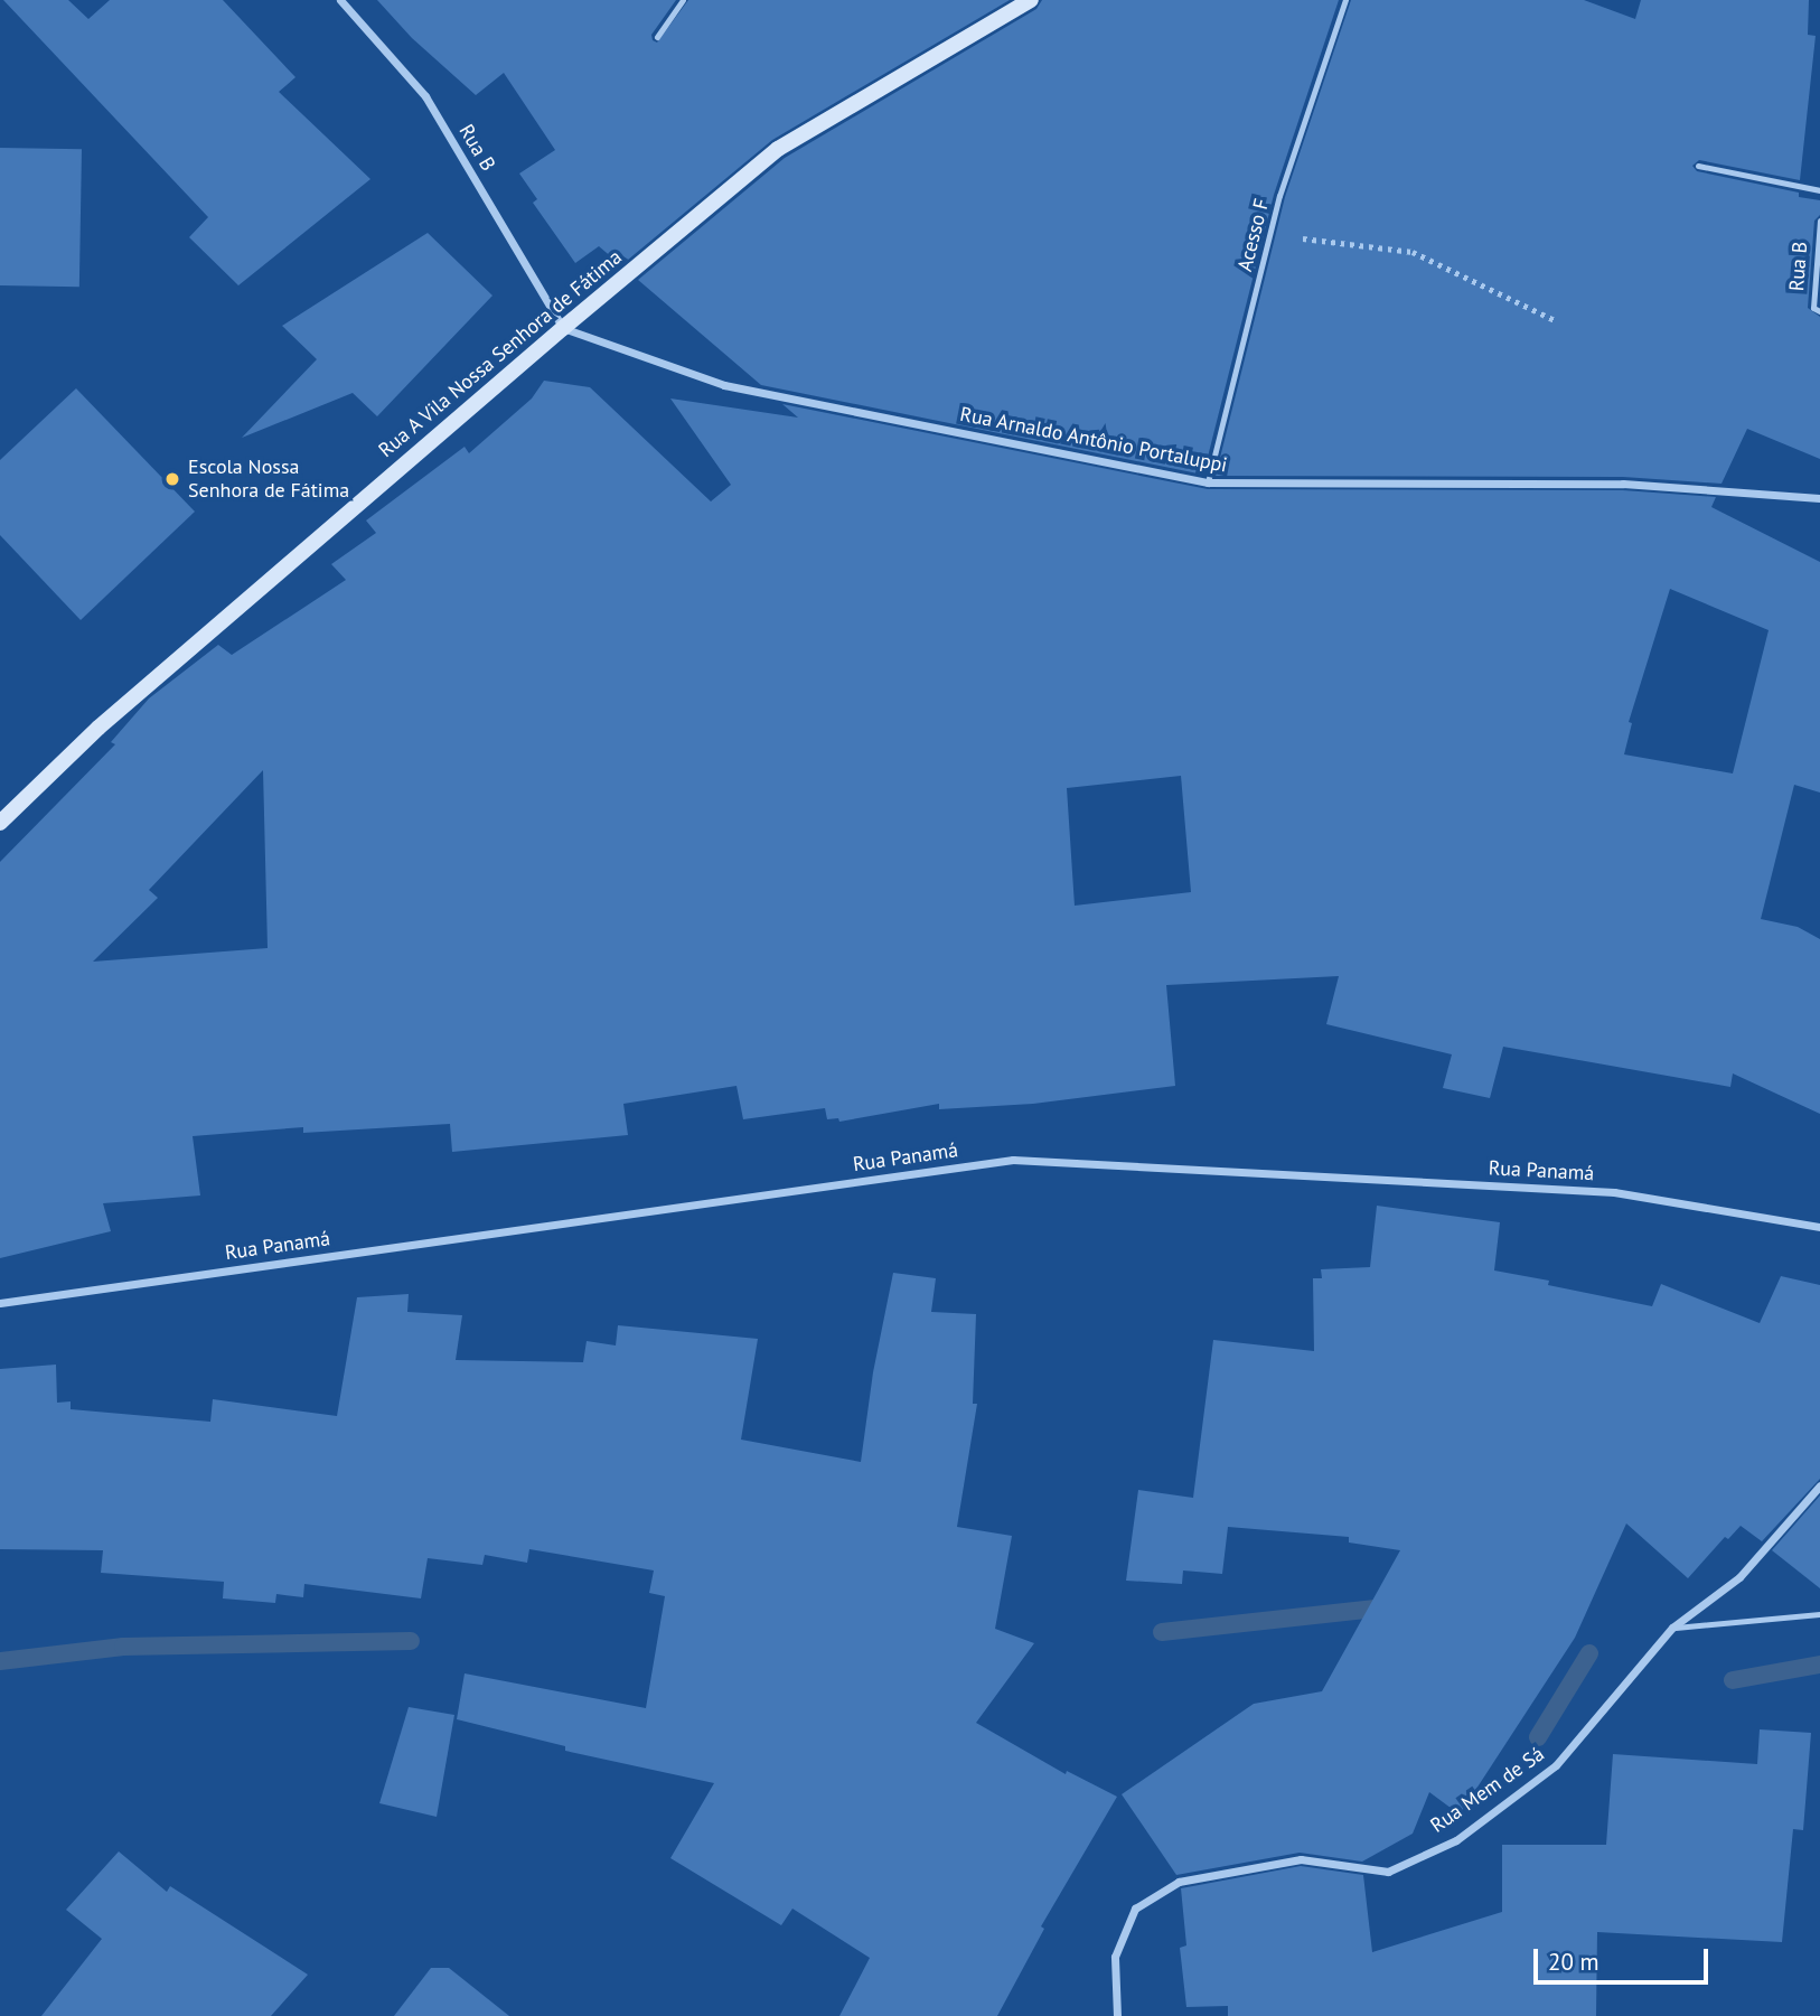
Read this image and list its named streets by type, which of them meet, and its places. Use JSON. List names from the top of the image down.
{
  "streets": {
    "street": [
      "Rua B",
      "Rua A Vila Nossa Senhora de Fátima",
      "Rua Arnaldo Antônio Portaluppi",
      "Rua Panamá",
      "Rua Mem de Sá"
    ],
    "lane": ["Acesso F"]
  },
  "crossings": [
    ["Rua B", "Rua A Vila Nossa Senhora de Fátima"],
    ["Rua B", "Rua Arnaldo Antônio Portaluppi"],
    ["Acesso F", "Rua Arnaldo Antônio Portaluppi"],
    ["Rua A Vila Nossa Senhora de Fátima", "Rua Arnaldo Antônio Portaluppi"]
  ],
  "places": ["Escola Nossa Senhora de Fátima"],
  "scale_bar": "20 m"
}
